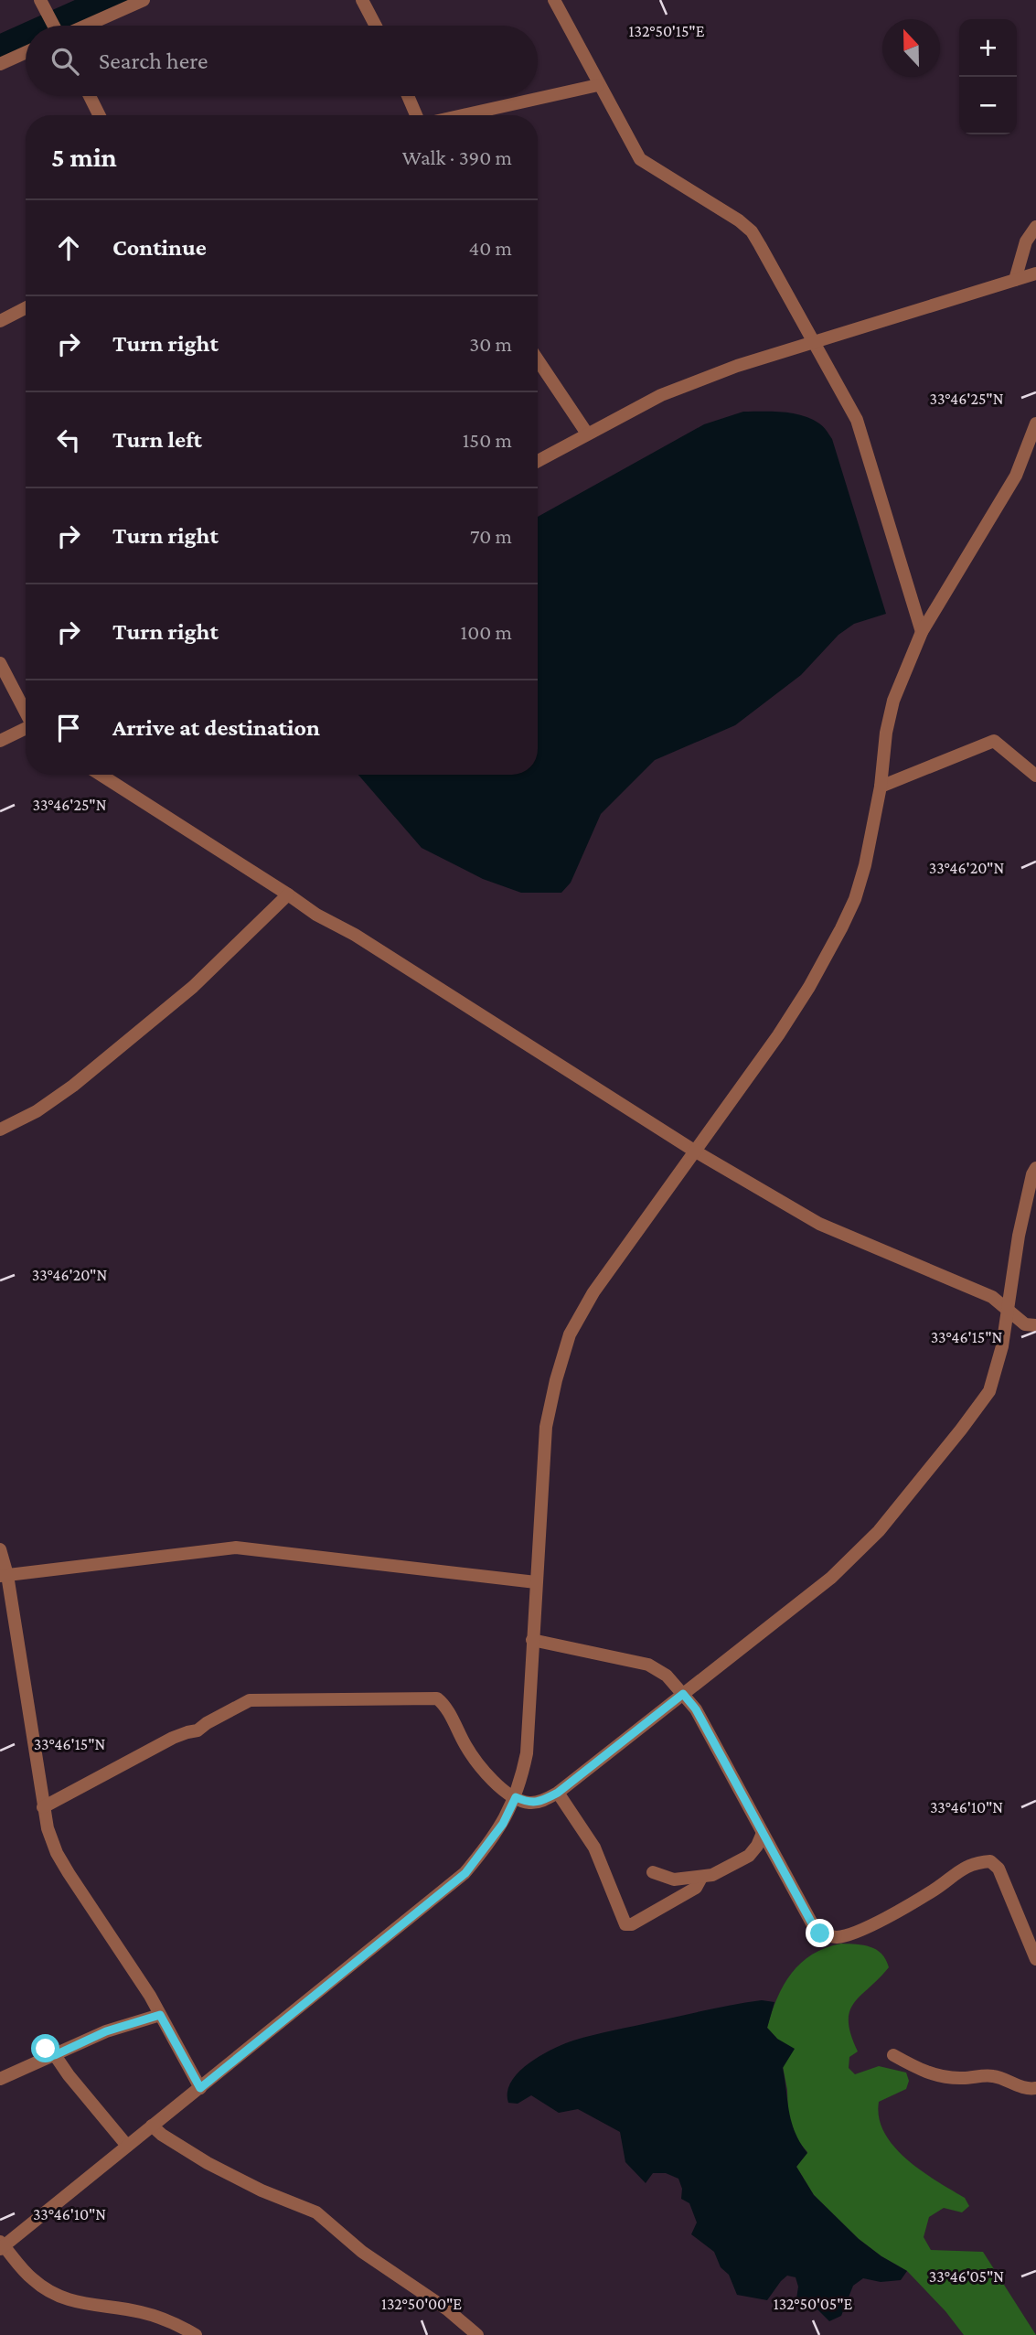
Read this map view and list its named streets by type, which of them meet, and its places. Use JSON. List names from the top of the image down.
{
  "north": "top",
  "page": {
    "map_buttons": ["+", "−"],
    "search": "Search here",
    "heading": ["5 min", "Walk · 390 m"],
    "list": [
      ["Continue", "40 m"],
      ["Turn right", "30 m"],
      ["Turn left", "150 m"],
      ["Turn right", "70 m"],
      ["Turn right", "100 m"],
      "Arrive at destination"
    ]
  },
  "coordinates": [
    "132°50'15\"E",
    "33°46'25\"N",
    "33°46'20\"N",
    "33°46'15\"N",
    "33°46'10\"N",
    "33°46'05\"N",
    "132°50'00\"E",
    "132°50'05\"E"
  ]
}
